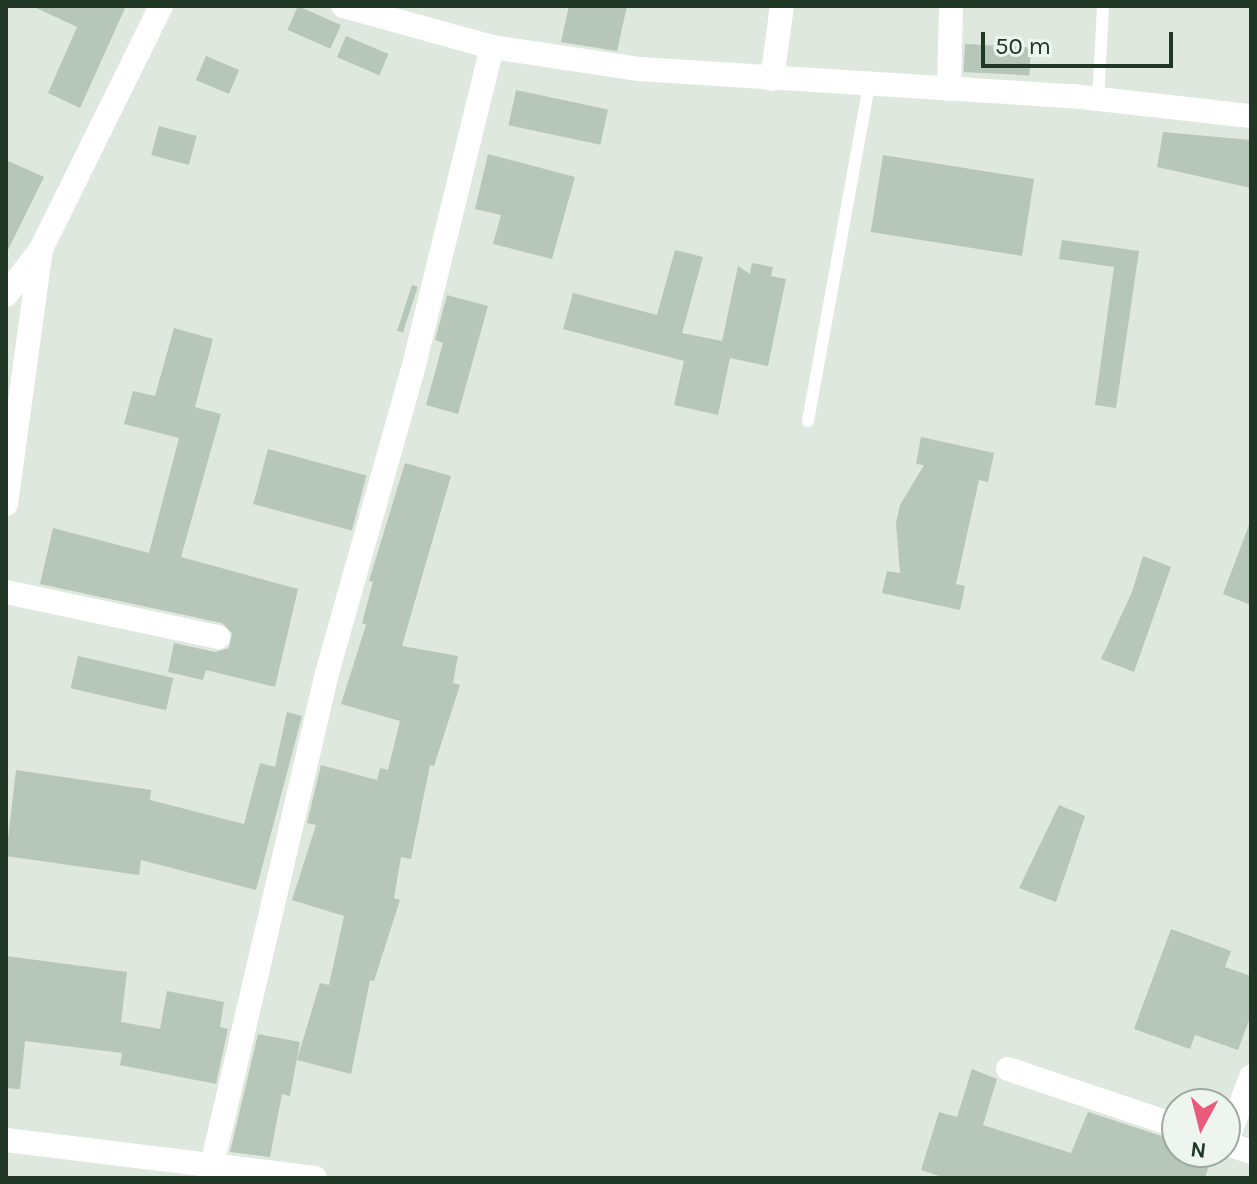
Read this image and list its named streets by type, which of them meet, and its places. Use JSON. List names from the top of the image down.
{
  "scale_bar": "50 m",
  "north": "bottom"
}
